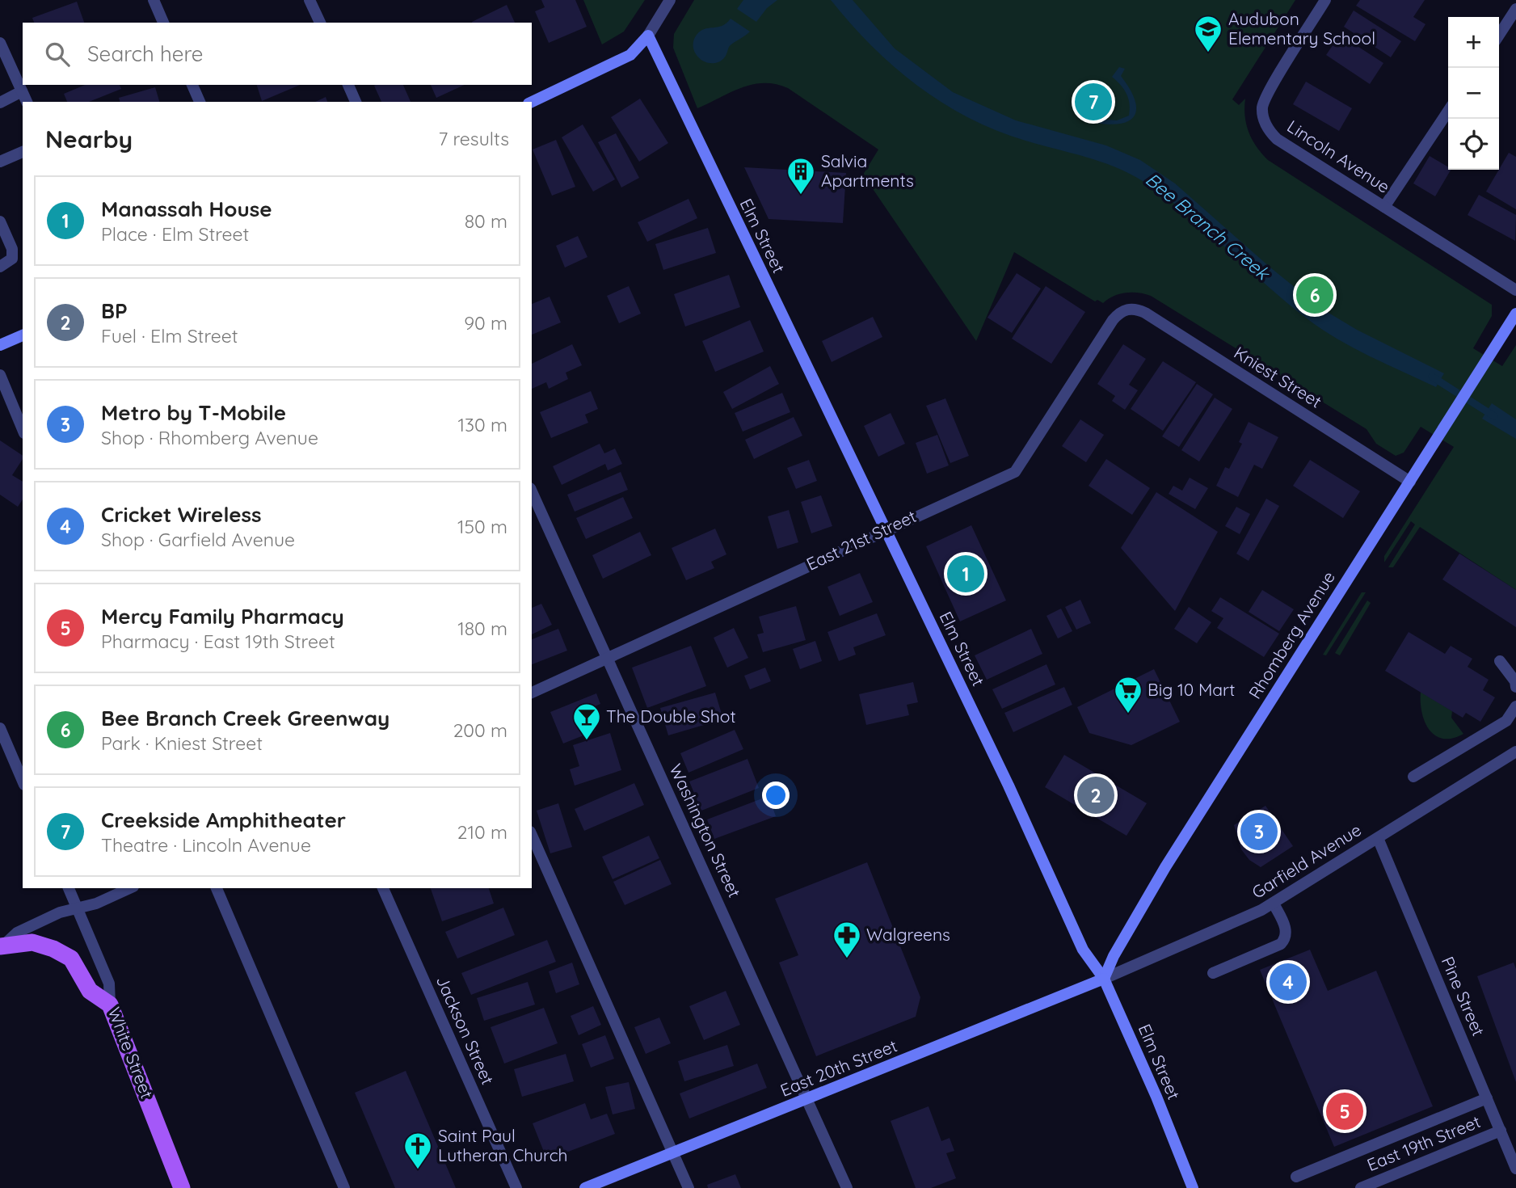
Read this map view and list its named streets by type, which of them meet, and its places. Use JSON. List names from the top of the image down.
{
  "streets": {
    "main road": ["White Street"],
    "street": [
      "Lincoln Avenue",
      "Elm Street",
      "Kniest Street",
      "East 21st Street",
      "Rhomberg Avenue",
      "Washington Street",
      "Garfield Avenue",
      "Pine Street",
      "Jackson Street",
      "East 20th Street",
      "East 19th Street"
    ]
  },
  "crossings": [
    ["Elm Street", "East 21st Street"],
    ["Elm Street", "Rhomberg Avenue"],
    ["Elm Street", "Garfield Avenue"],
    ["Elm Street", "East 20th Street"],
    ["Kniest Street", "East 21st Street"],
    ["Kniest Street", "Rhomberg Avenue"],
    ["East 21st Street", "Washington Street"],
    ["Rhomberg Avenue", "Garfield Avenue"],
    ["Rhomberg Avenue", "East 20th Street"],
    ["Washington Street", "East 20th Street"],
    ["Garfield Avenue", "Pine Street"],
    ["Garfield Avenue", "East 20th Street"],
    ["Pine Street", "East 19th Street"]
  ],
  "water": ["Bee Branch Creek"],
  "places": {
    "school or university": ["Audubon Elementary School"],
    "building": ["Salvia Apartments"],
    "supermarket": ["Big 10 Mart"],
    "bar": ["The Double Shot"],
    "pharmacy": ["Walgreens"],
    "church": ["Saint Paul Lutheran Church"]
  },
  "page": {
    "map_buttons": ["+", "−"],
    "search": "Search here",
    "pins": [
      "7",
      "6",
      "1",
      "2",
      "3",
      "4",
      "5"
    ],
    "heading": ["Nearby", "7 results"],
    "list": [
      {
        "mark": "1",
        "name": "Manassah House",
        "note": "Place · Elm Street",
        "value": "80 m"
      },
      {
        "mark": "2",
        "name": "BP",
        "note": "Fuel · Elm Street",
        "value": "90 m"
      },
      {
        "mark": "3",
        "name": "Metro by T-Mobile",
        "note": "Shop · Rhomberg Avenue",
        "value": "130 m"
      },
      {
        "mark": "4",
        "name": "Cricket Wireless",
        "note": "Shop · Garfield Avenue",
        "value": "150 m"
      },
      {
        "mark": "5",
        "name": "Mercy Family Pharmacy",
        "note": "Pharmacy · East 19th Street",
        "value": "180 m"
      },
      {
        "mark": "6",
        "name": "Bee Branch Creek Greenway",
        "note": "Park · Kniest Street",
        "value": "200 m"
      },
      {
        "mark": "7",
        "name": "Creekside Amphitheater",
        "note": "Theatre · Lincoln Avenue",
        "value": "210 m"
      }
    ]
  }
}
